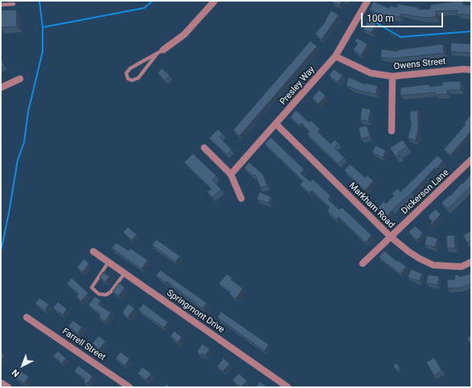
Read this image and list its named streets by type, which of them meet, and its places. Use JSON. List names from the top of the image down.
{
  "streets": {
    "street": [
      "Owens Street",
      "Presley Way",
      "Dickerson Lane",
      "Markham Road",
      "Springmont Drive",
      "Farrell Street"
    ]
  },
  "crossings": [
    ["Owens Street", "Presley Way"],
    ["Presley Way", "Markham Road"],
    ["Dickerson Lane", "Markham Road"]
  ],
  "scale_bar": "100 m",
  "north": "bottom left"
}
